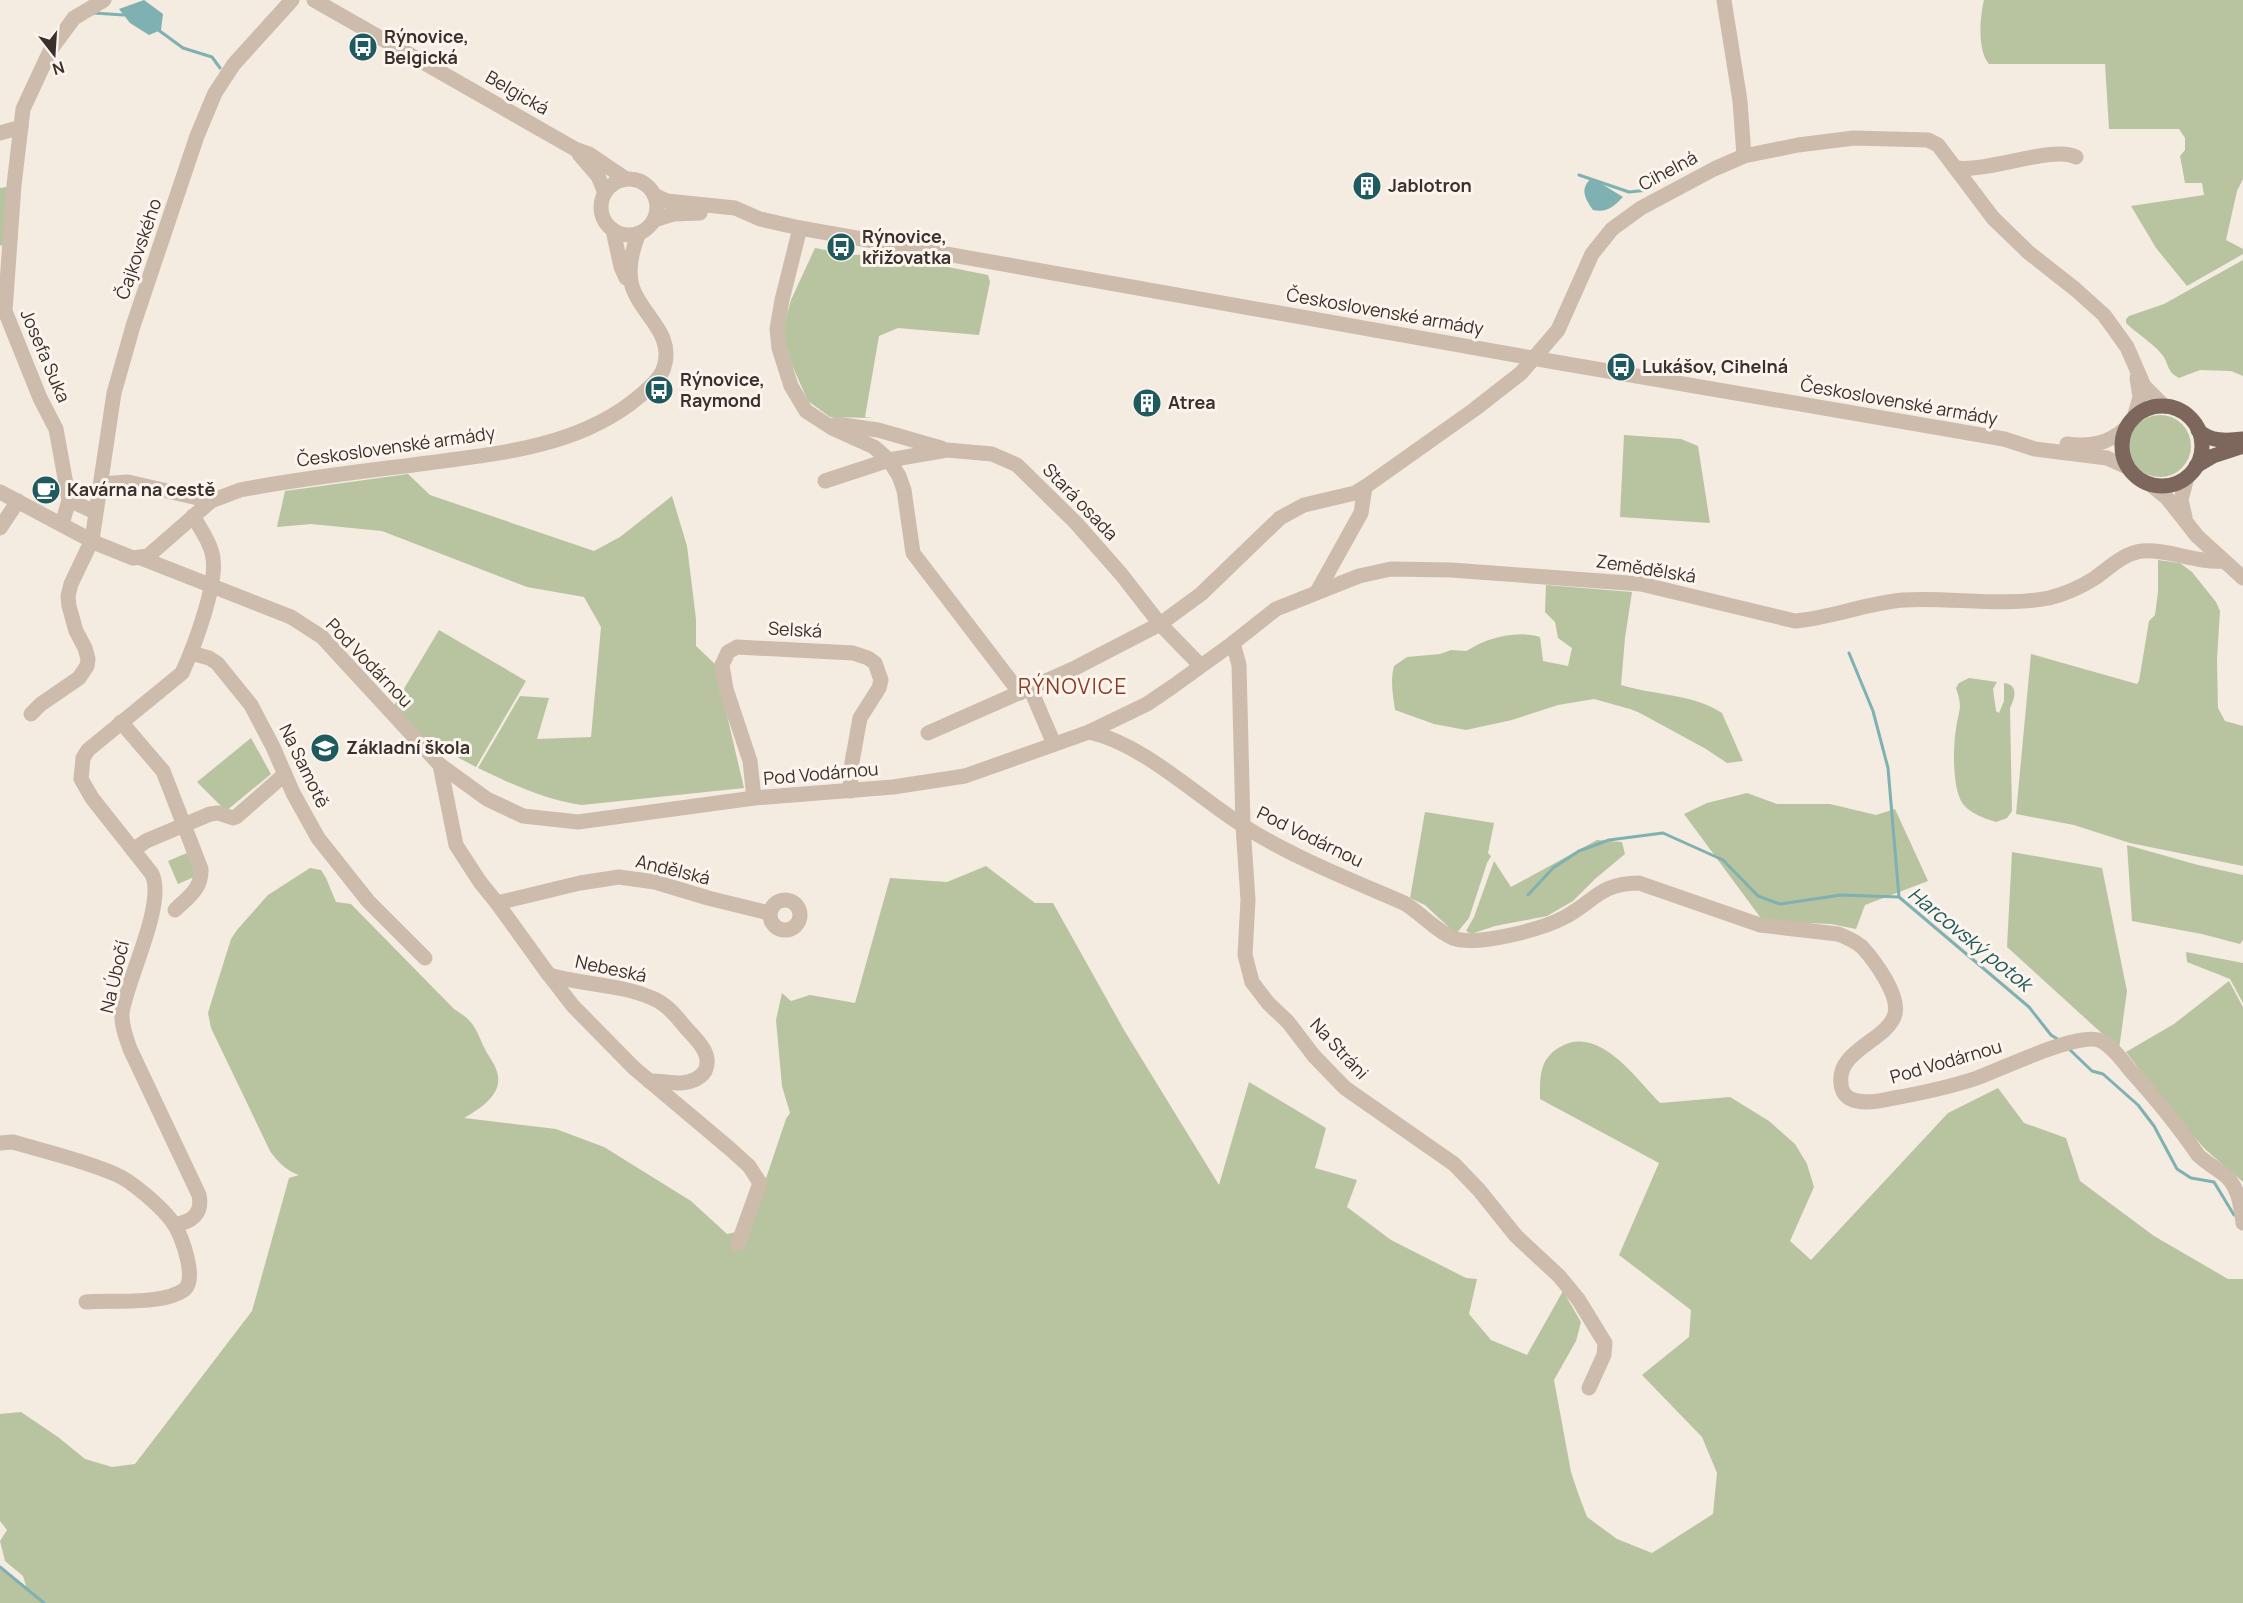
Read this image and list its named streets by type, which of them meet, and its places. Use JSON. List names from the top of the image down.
{
  "streets": {
    "main road": ["Československé armády"],
    "street": [
      "Belgická",
      "Cihelná",
      "Čajkovského",
      "Josefa Suka",
      "Stará osada",
      "Zemědělská",
      "Selská",
      "Pod Vodárnou",
      "Na Samotě",
      "Andělská",
      "Nebeská",
      "Na Úbočí",
      "Na Stráni"
    ]
  },
  "crossings": [
    ["Belgická", "Československé armády"],
    ["Cihelná", "Československé armády"],
    ["Československé armády", "Zemědělská"],
    ["Československé armády", "Pod Vodárnou"],
    ["Československé armády", "Na Úbočí"],
    ["Stará osada", "Zemědělská"],
    ["Zemědělská", "Pod Vodárnou"],
    ["Zemědělská", "Na Stráni"],
    ["Selská", "Pod Vodárnou"],
    ["Pod Vodárnou", "Nebeská"],
    ["Pod Vodárnou", "Na Úbočí"],
    ["Pod Vodárnou", "Na Stráni"],
    ["Na Samotě", "Na Úbočí"],
    ["Andělská", "Nebeská"]
  ],
  "districts": ["RÝNOVICE"],
  "water": ["Harcovský potok"],
  "places": {
    "bus stop": [
      "Rýnovice, Belgická",
      "Rýnovice, křižovatka",
      "Lukášov, Cihelná",
      "Rýnovice, Raymond"
    ],
    "building": ["Jablotron", "Atrea"],
    "cafe": ["Kavárna na cestě"],
    "school or university": ["Základní škola"]
  },
  "north": "bottom"
}
